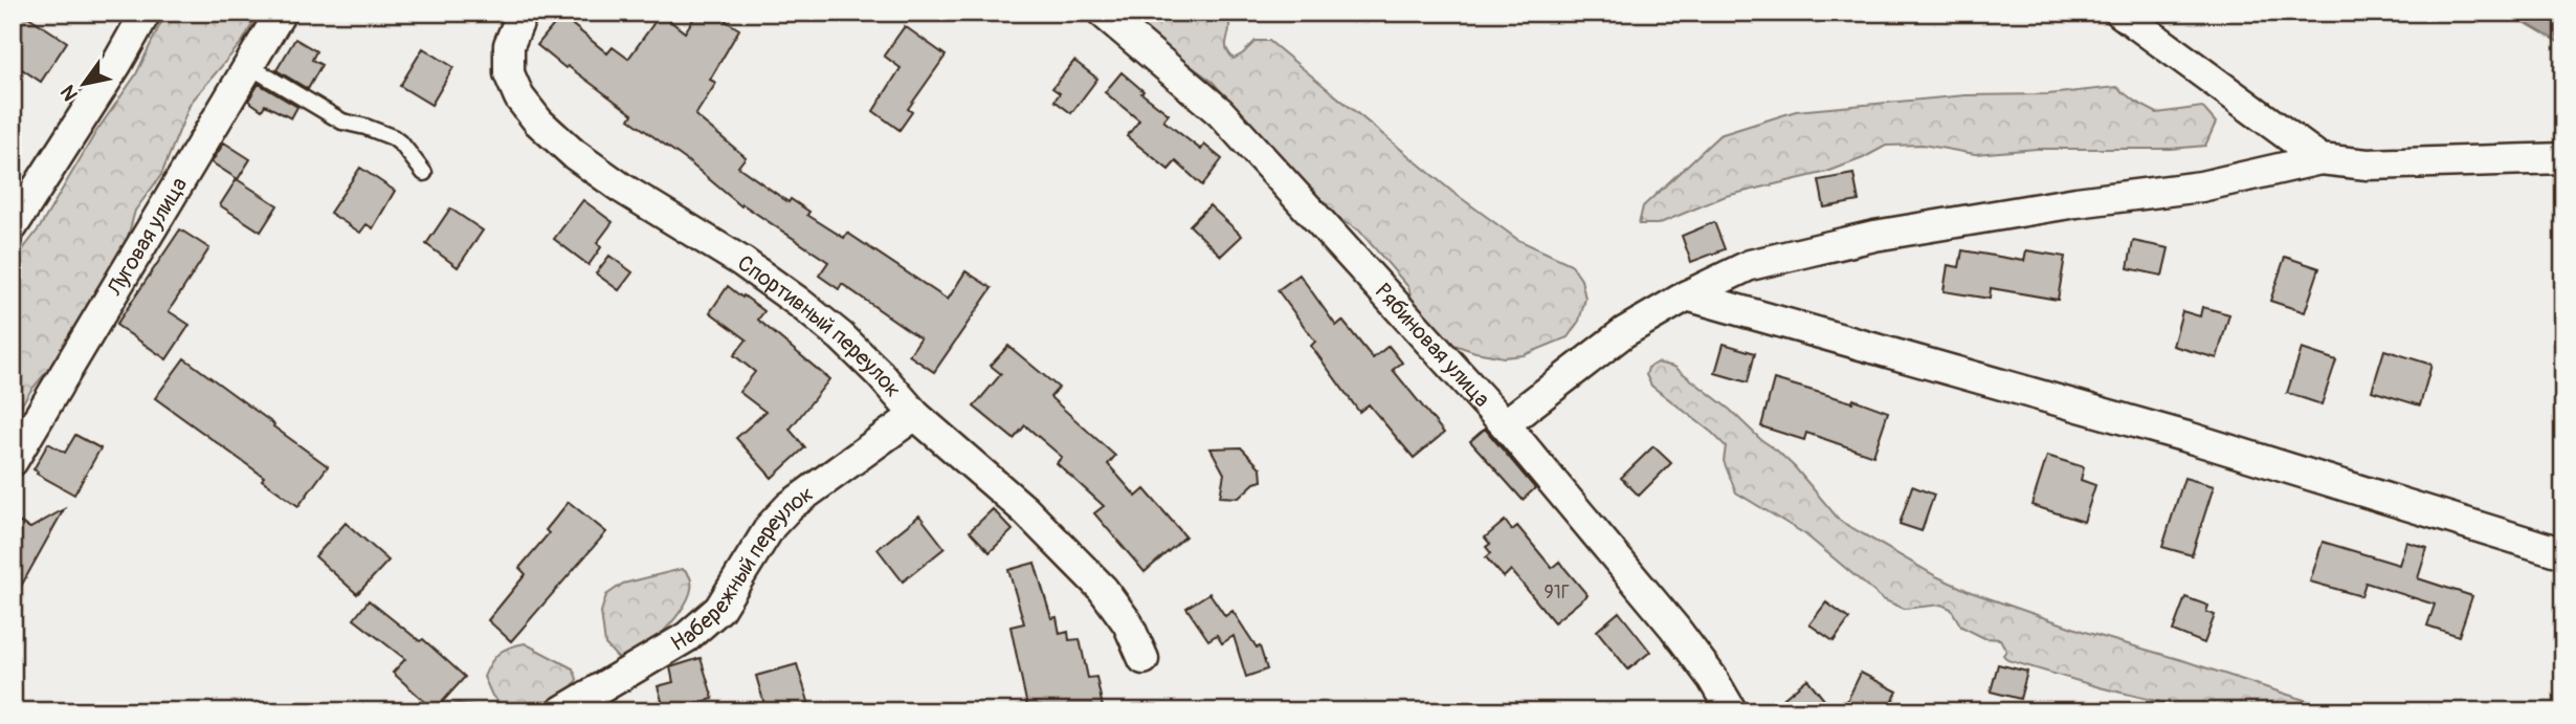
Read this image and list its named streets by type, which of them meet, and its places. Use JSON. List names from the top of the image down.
{
  "streets": {
    "street": [
      "Луговая улица",
      "Спортивный переулок",
      "Рябиновая улица",
      "Набережный переулок"
    ]
  },
  "crossings": [
    ["Спортивный переулок", "Набережный переулок"]
  ],
  "house_numbers": ["91Г"],
  "north": "bottom left"
}
